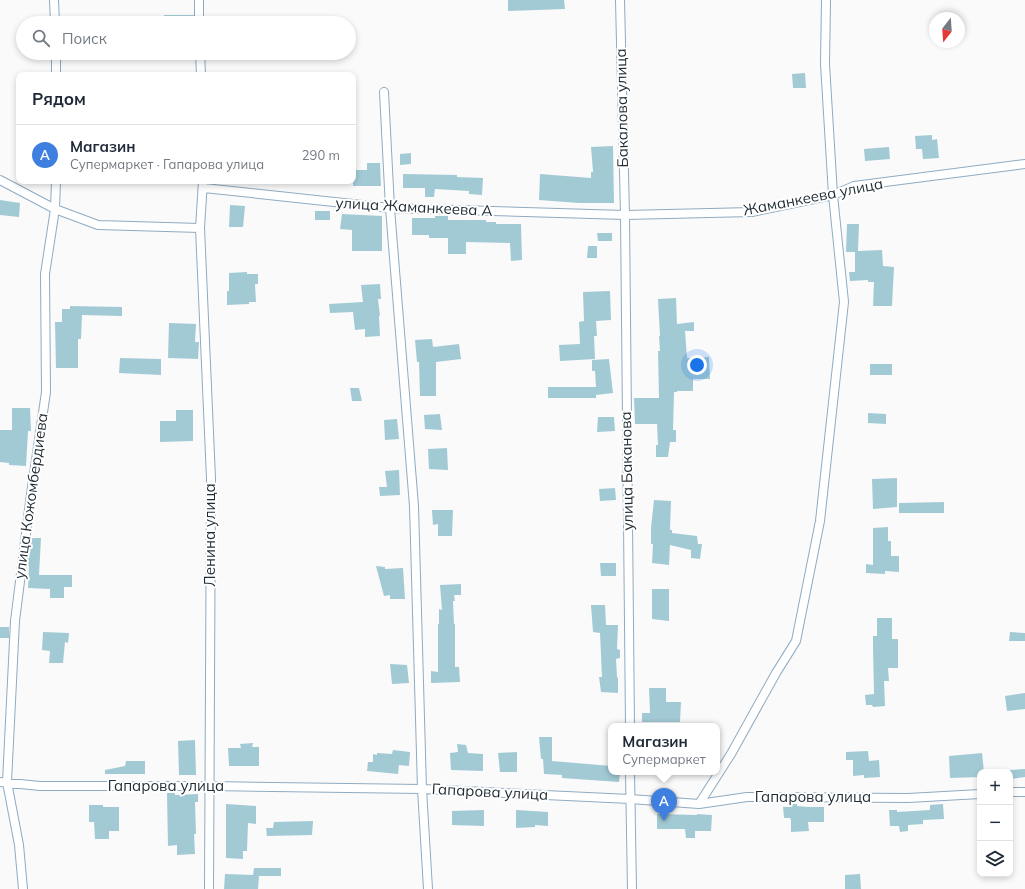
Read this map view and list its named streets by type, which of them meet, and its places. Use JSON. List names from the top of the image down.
{
  "streets": {
    "street": [
      "Бакалова улица",
      "Жаманкеева улица",
      "улица Жаманкеева А",
      "улица Баканова",
      "улица Кожомбердиева",
      "Ленина улица",
      "Гапарова улица"
    ]
  },
  "crossings": [
    ["Бакалова улица", "Жаманкеева улица"],
    ["Бакалова улица", "улица Жаманкеева А"],
    ["Бакалова улица", "улица Баканова"],
    ["Жаманкеева улица", "улица Жаманкеева А"],
    ["Жаманкеева улица", "улица Баканова"],
    ["улица Жаманкеева А", "улица Баканова"],
    ["улица Жаманкеева А", "Ленина улица"],
    ["улица Кожомбердиева", "Гапарова улица"],
    ["Ленина улица", "Гапарова улица"]
  ],
  "north": "bottom",
  "page": {
    "search": "Поиск",
    "heading": "Рядом",
    "list": [
      {
        "mark": "A",
        "name": "Магазин",
        "note": "Супермаркет · Гапарова улица",
        "value": "290 m"
      }
    ],
    "popup": ["Магазин", "Супермаркет"],
    "map_buttons": ["+", "−"],
    "pins": "A"
  }
}
